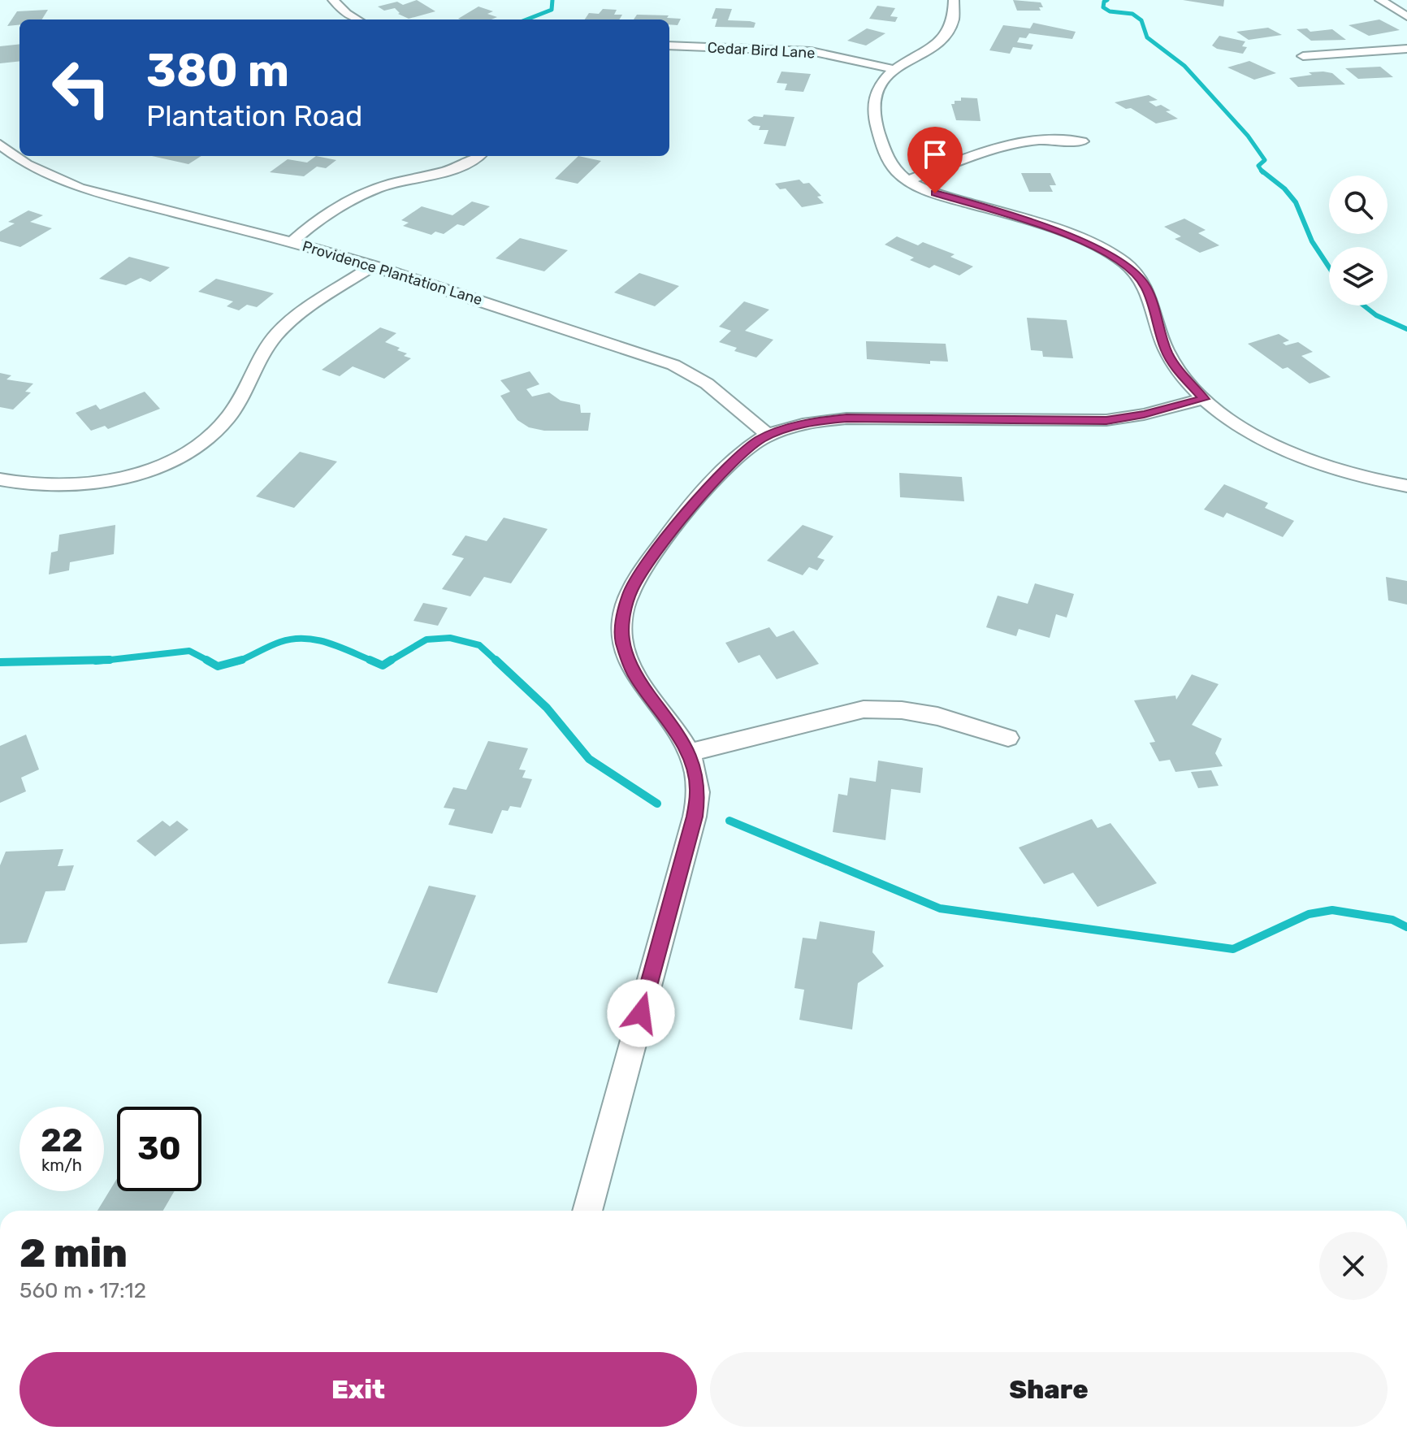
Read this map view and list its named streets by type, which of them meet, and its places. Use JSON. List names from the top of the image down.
{
  "streets": {
    "street": ["Cedar Bird Lane", "Providence Plantation Lane"]
  },
  "page": {
    "turn": ["380 m", "Plantation Road"],
    "speed": "22 km/h",
    "limit": "30",
    "heading": ["2 min", "560 m · 17:12"],
    "buttons": ["Exit", "Share"]
  }
}
